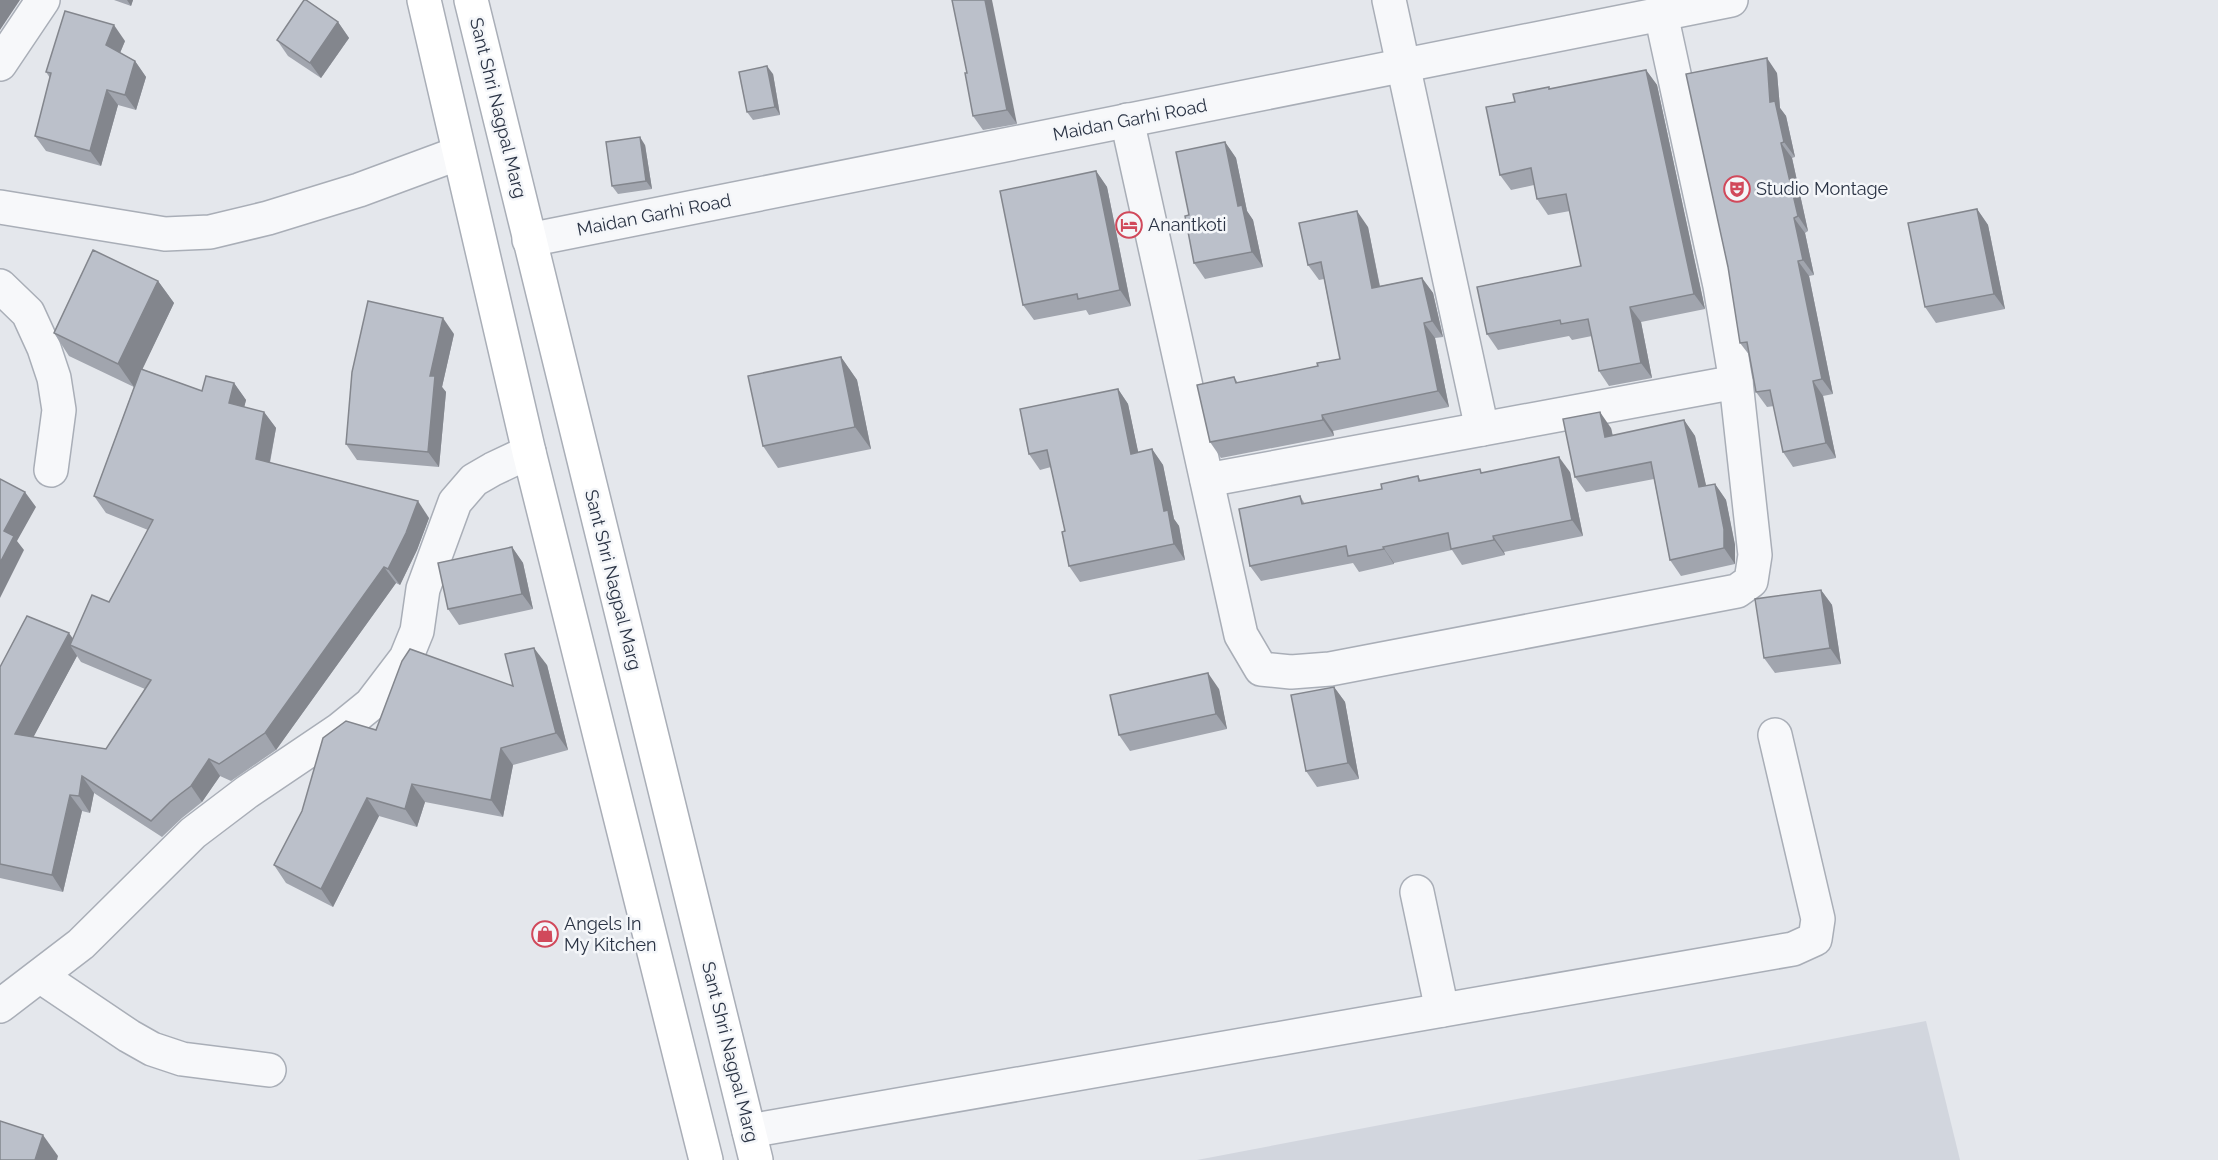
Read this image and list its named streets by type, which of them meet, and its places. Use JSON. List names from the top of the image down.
{
  "streets": {
    "main road": ["Sant Shri Nagpal Marg"],
    "street": ["Maidan Garhi Road"]
  },
  "crossings": [
    ["Sant Shri Nagpal Marg", "Maidan Garhi Road"]
  ],
  "places": {
    "theatre": ["Studio Montage"],
    "hotel": ["Anantkoti"],
    "shop": ["Angels In My Kitchen"]
  }
}
